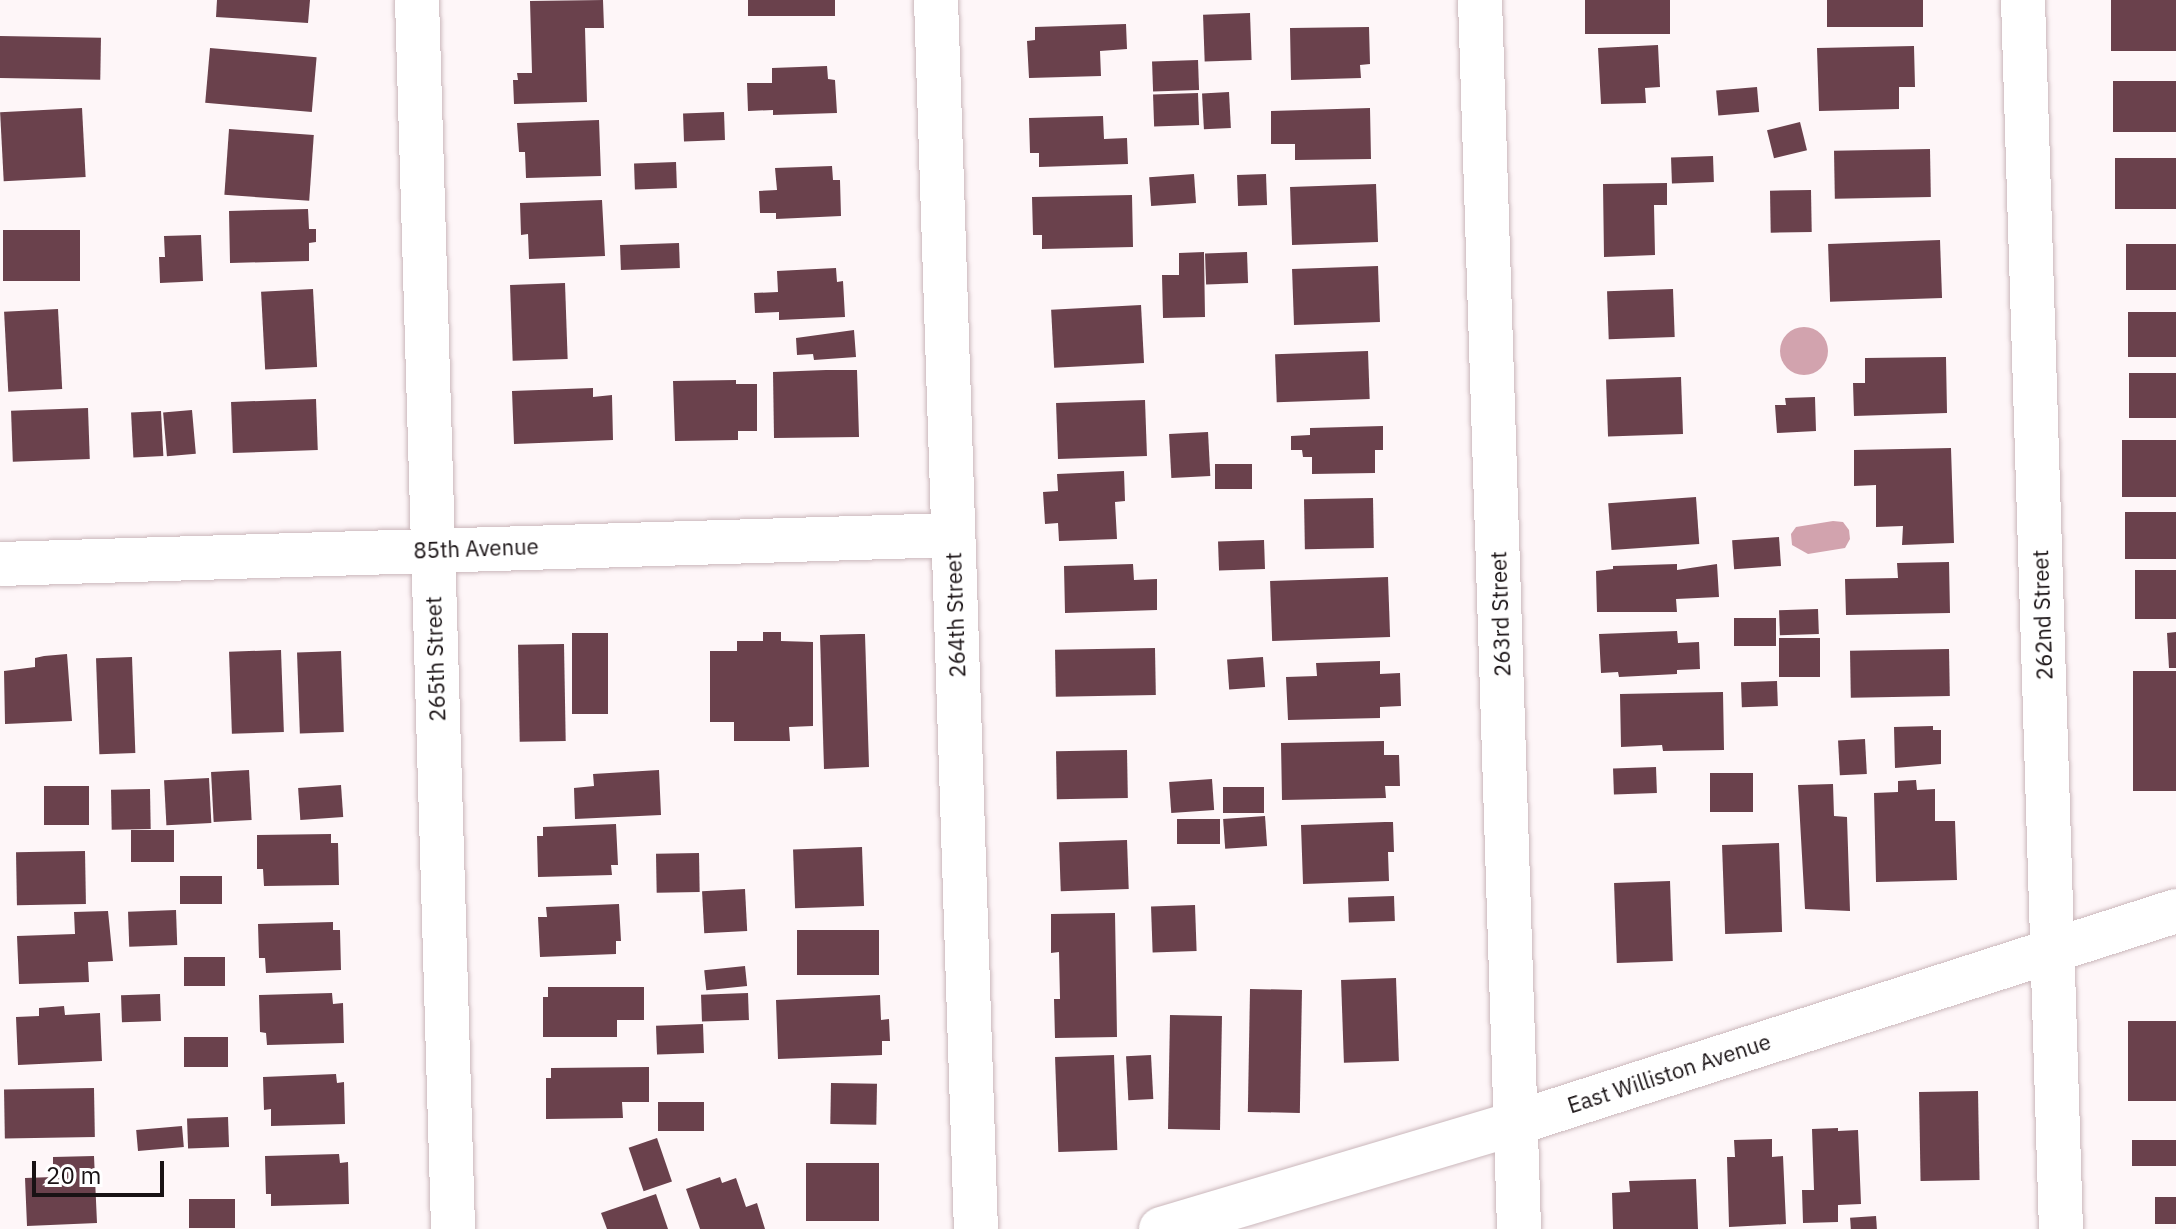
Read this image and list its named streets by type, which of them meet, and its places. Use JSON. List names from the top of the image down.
{
  "streets": {
    "street": [
      "85th Avenue",
      "263rd Street",
      "264th Street",
      "262nd Street",
      "265th Street",
      "East Williston Avenue"
    ]
  },
  "crossings": [
    ["85th Avenue", "264th Street"],
    ["85th Avenue", "265th Street"],
    ["263rd Street", "East Williston Avenue"],
    ["262nd Street", "East Williston Avenue"]
  ],
  "scale_bar": "20 m"
}
